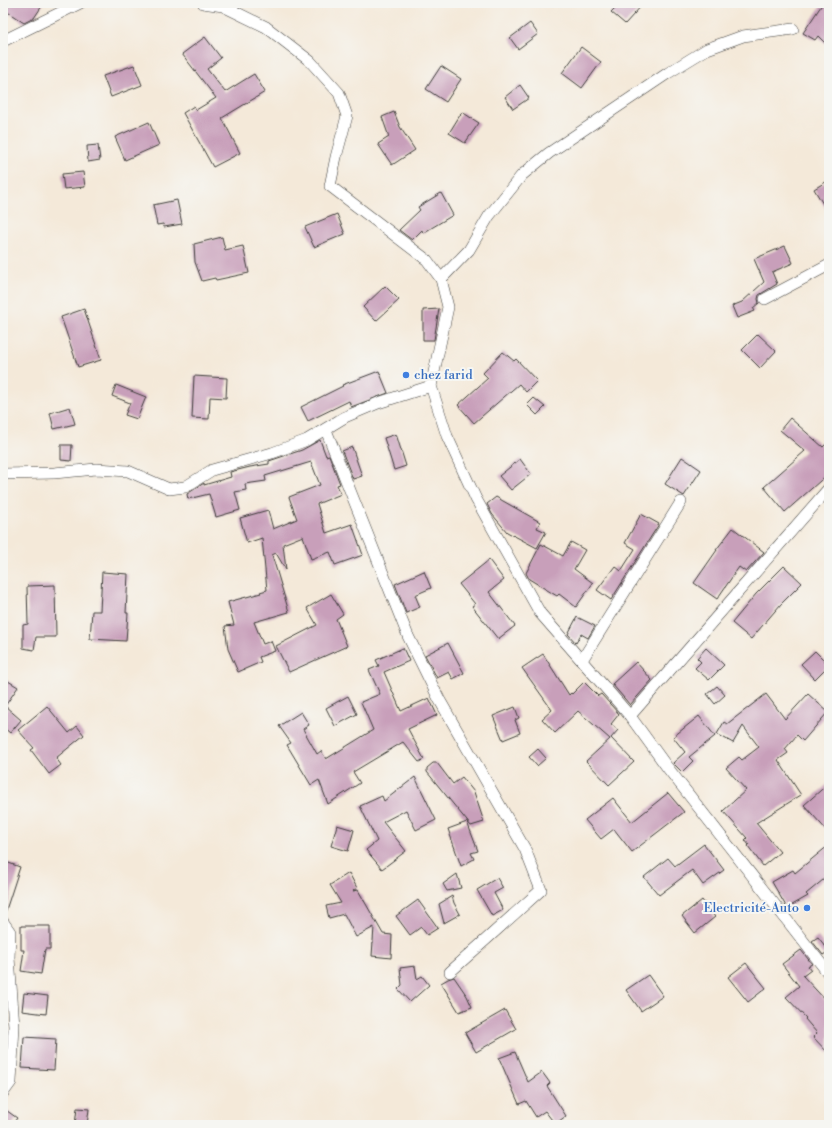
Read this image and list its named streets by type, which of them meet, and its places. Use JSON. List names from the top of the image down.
{
  "places": ["chez farid", "Electricité-Auto"]
}
